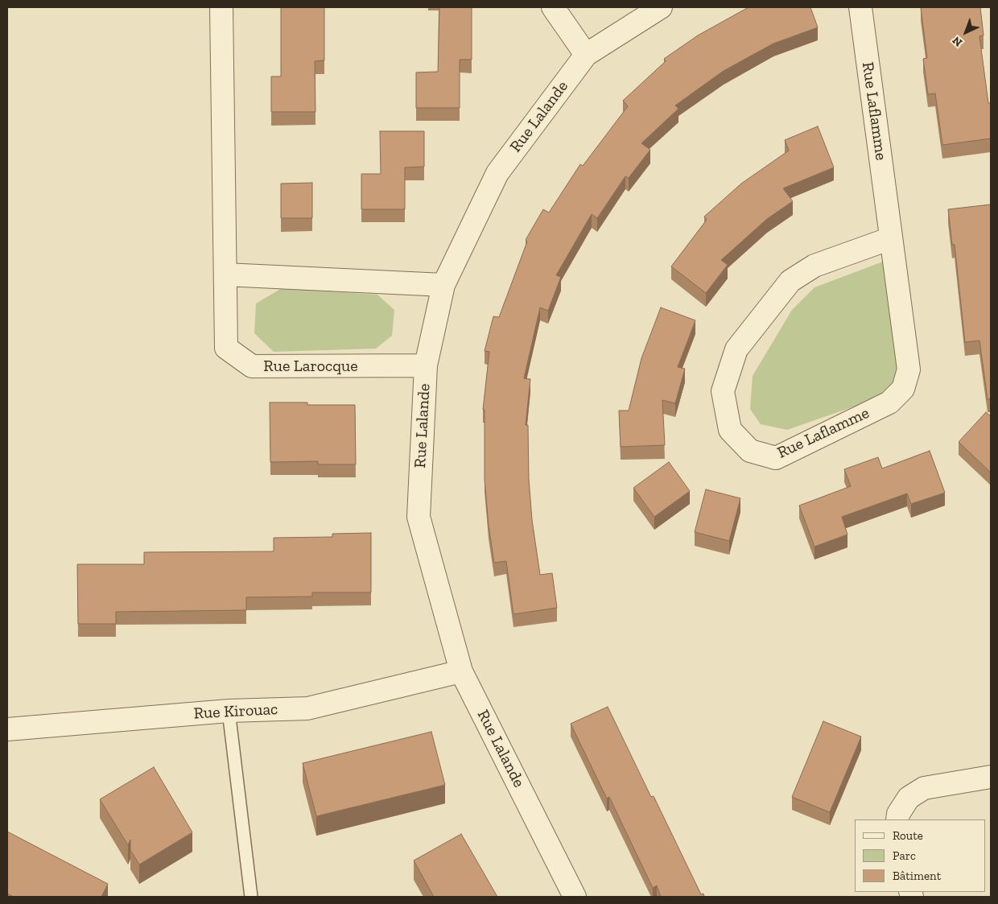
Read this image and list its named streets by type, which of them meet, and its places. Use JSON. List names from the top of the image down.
{
  "streets": {
    "street": [
      "Rue Laflamme",
      "Rue Lalande",
      "Rue Larocque",
      "Rue Kirouac"
    ]
  },
  "crossings": [
    ["Rue Lalande", "Rue Larocque"],
    ["Rue Lalande", "Rue Kirouac"]
  ],
  "legend": ["Route", "Parc", "Bâtiment"],
  "north": "bottom left"
}
